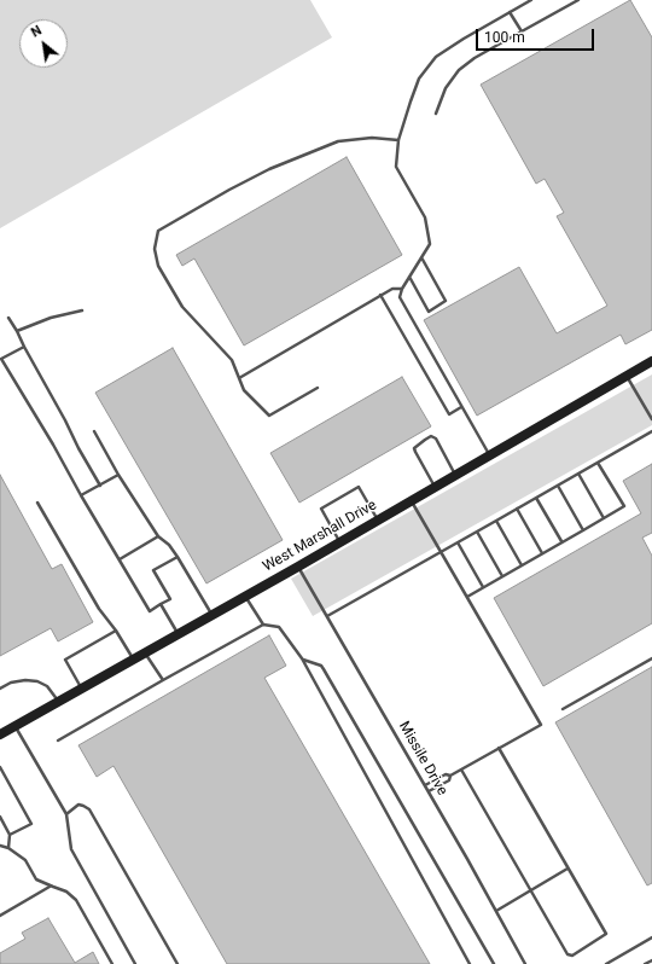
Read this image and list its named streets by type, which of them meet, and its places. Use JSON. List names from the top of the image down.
{
  "streets": {
    "main road": ["West Marshall Drive"],
    "lane": ["Missile Drive"]
  },
  "crossings": [
    ["West Marshall Drive", "Missile Drive"]
  ],
  "scale_bar": "100 m",
  "north": "top left"
}
